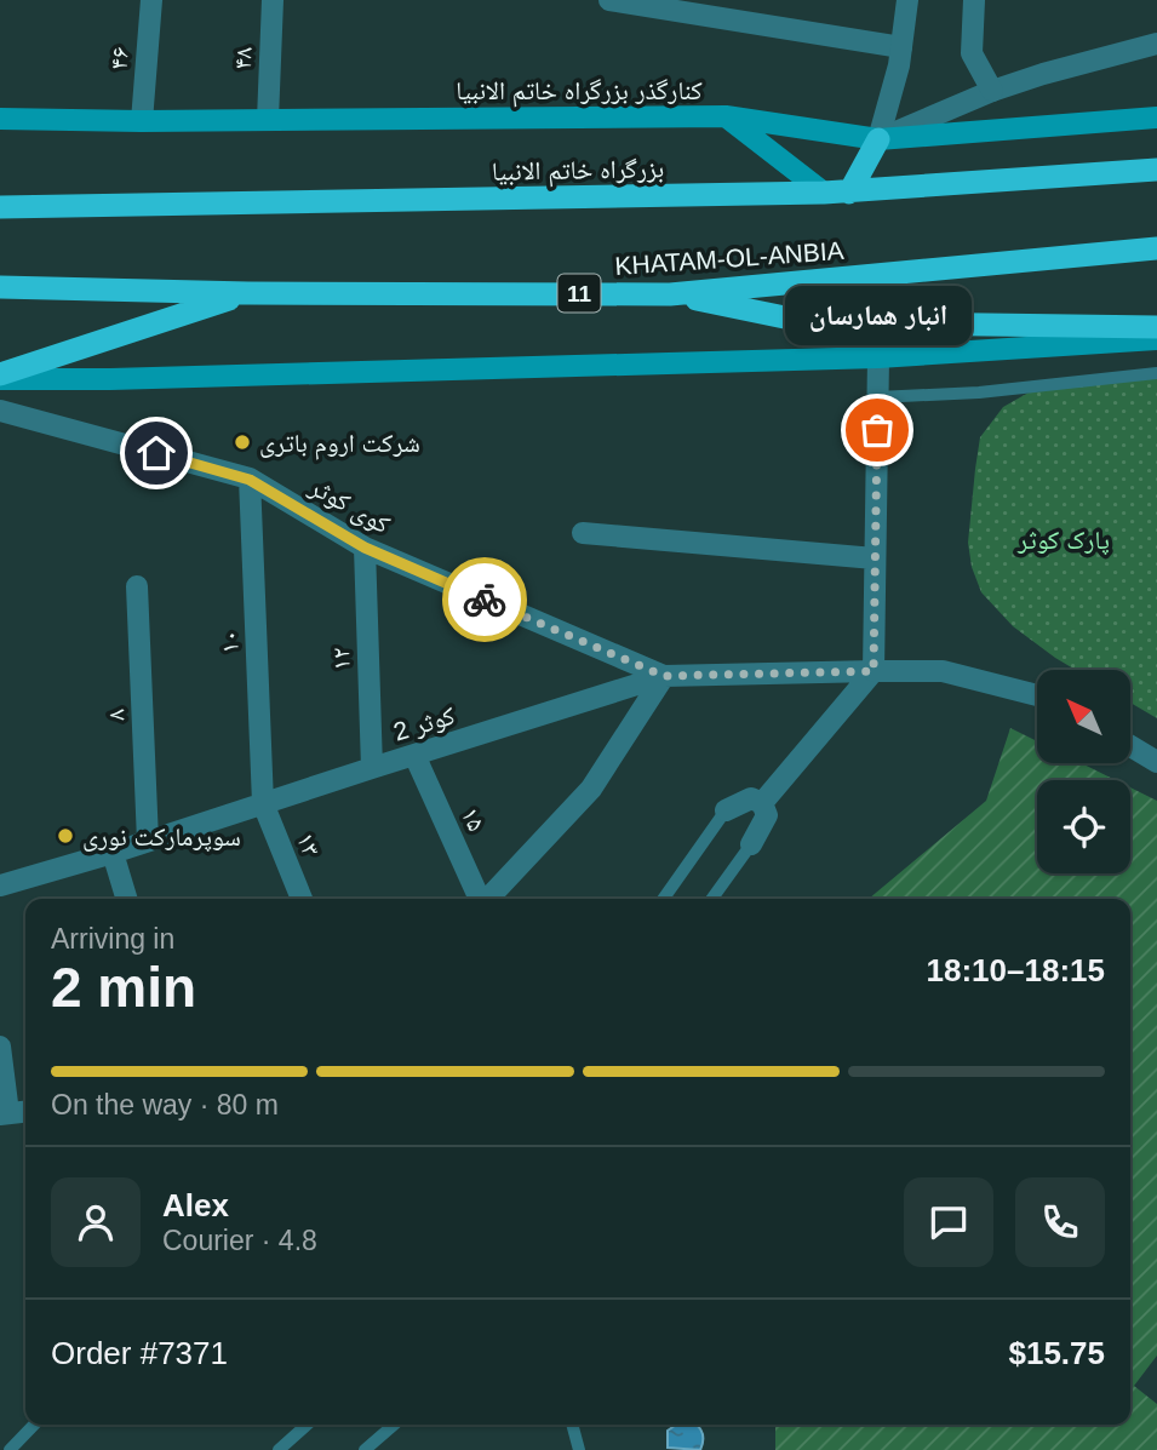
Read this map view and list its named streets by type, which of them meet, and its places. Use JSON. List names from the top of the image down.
{
  "streets": {
    "highway": ["بزرگراه خاتم الانبیا", "KHATAM-OL-ANBIA", "11"],
    "main road": ["کنارگذر بزرگراه خاتم الانبیا"],
    "street": [
      "۴۶",
      "۴۸",
      "کوی کوثر",
      "۱۰",
      "۱۲",
      "۸",
      "کوثر 2",
      "۱۵",
      "۱۳"
    ]
  },
  "crossings": [
    ["۴۶", "کنارگذر بزرگراه خاتم الانبیا"],
    ["۴۸", "کنارگذر بزرگراه خاتم الانبیا"],
    ["کوی کوثر", "۱۰"],
    ["کوی کوثر", "۱۲"],
    ["کوی کوثر", "کوثر 2"],
    ["۱۰", "کوثر 2"],
    ["۱۰", "۱۳"],
    ["۱۲", "کوثر 2"],
    ["۸", "کوثر 2"],
    ["کوثر 2", "۱۵"],
    ["کوثر 2", "۱۳"]
  ],
  "parks": ["پارک کوثر"],
  "places": ["انبار همارسان", "شرکت اروم باتری", "سوپرمارکت نوری"],
  "north": "top left",
  "page": {
    "bubble": "انبار همارسان",
    "heading": ["2 min", "Arriving in", "18:10–18:15"],
    "panel": [
      "Alex",
      "Courier · 4.8",
      "Order #7371",
      "$15.75"
    ],
    "bar": "On the way · 80 m"
  }
}
